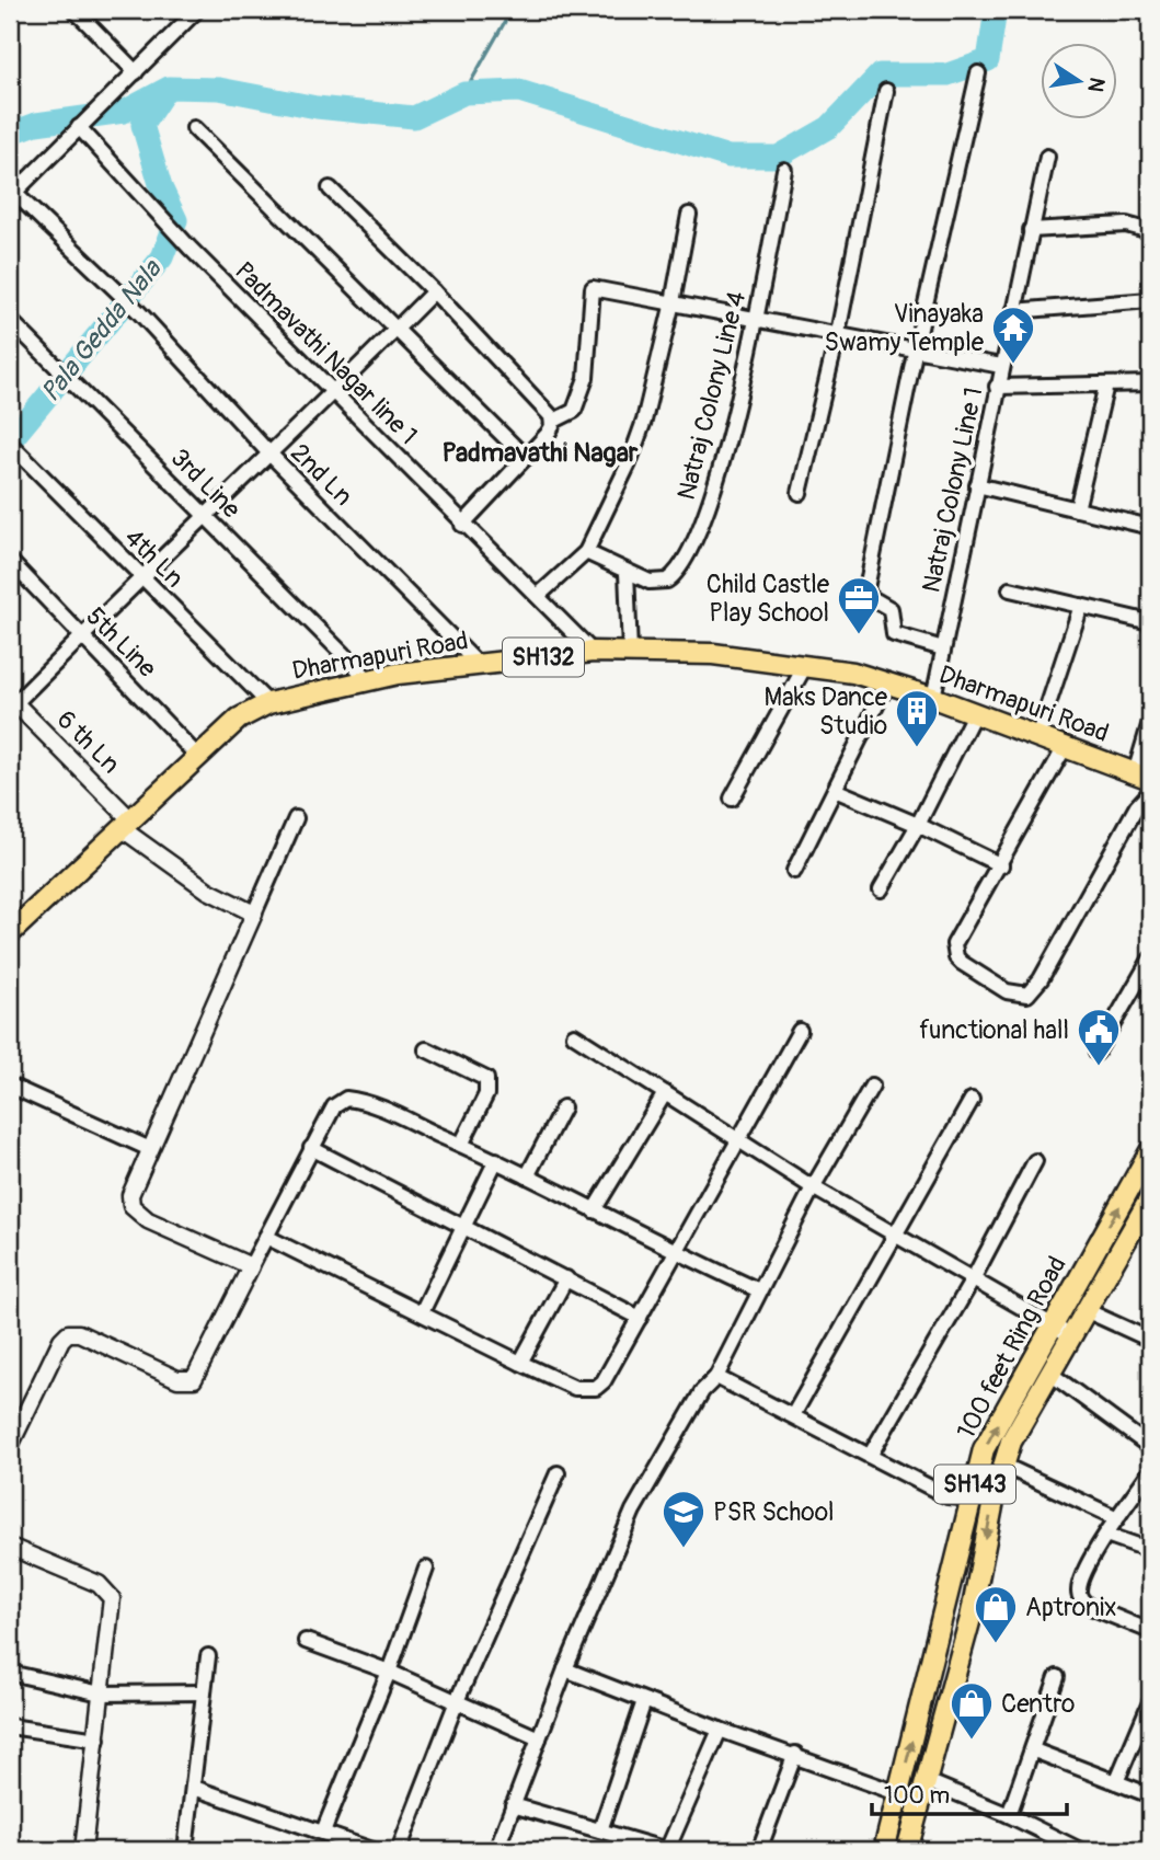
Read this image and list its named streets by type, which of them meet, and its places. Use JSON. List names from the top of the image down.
{
  "streets": {
    "main road": [
      "Dharmapuri Road",
      "SH132",
      "100 feet Ring Road",
      "SH143"
    ],
    "street": [
      "Padmavathi Nagar line 1",
      "Natraj Colony Line 4",
      "2nd Ln",
      "3rd Line",
      "Natraj Colony Line 1",
      "4th Ln",
      "5th Line",
      "6 th Ln"
    ]
  },
  "crossings": [
    ["Padmavathi Nagar line 1", "Dharmapuri Road"],
    ["2nd Ln", "Dharmapuri Road"],
    ["3rd Line", "Dharmapuri Road"],
    ["Natraj Colony Line 1", "Dharmapuri Road"],
    ["4th Ln", "Dharmapuri Road"],
    ["5th Line", "Dharmapuri Road"],
    ["Dharmapuri Road", "6 th Ln"]
  ],
  "districts": ["Padmavathi Nagar"],
  "water": ["Pala Gedda Nala"],
  "places": {
    "temple": ["Vinayaka Swamy Temple"],
    "office": ["Child Castle Play School"],
    "building": ["Maks Dance Studio"],
    "public building": ["functional hall"],
    "school or university": ["PSR School"],
    "shop": ["Aptronix", "Centro"]
  },
  "scale_bar": "100 m",
  "north": "right"
}
